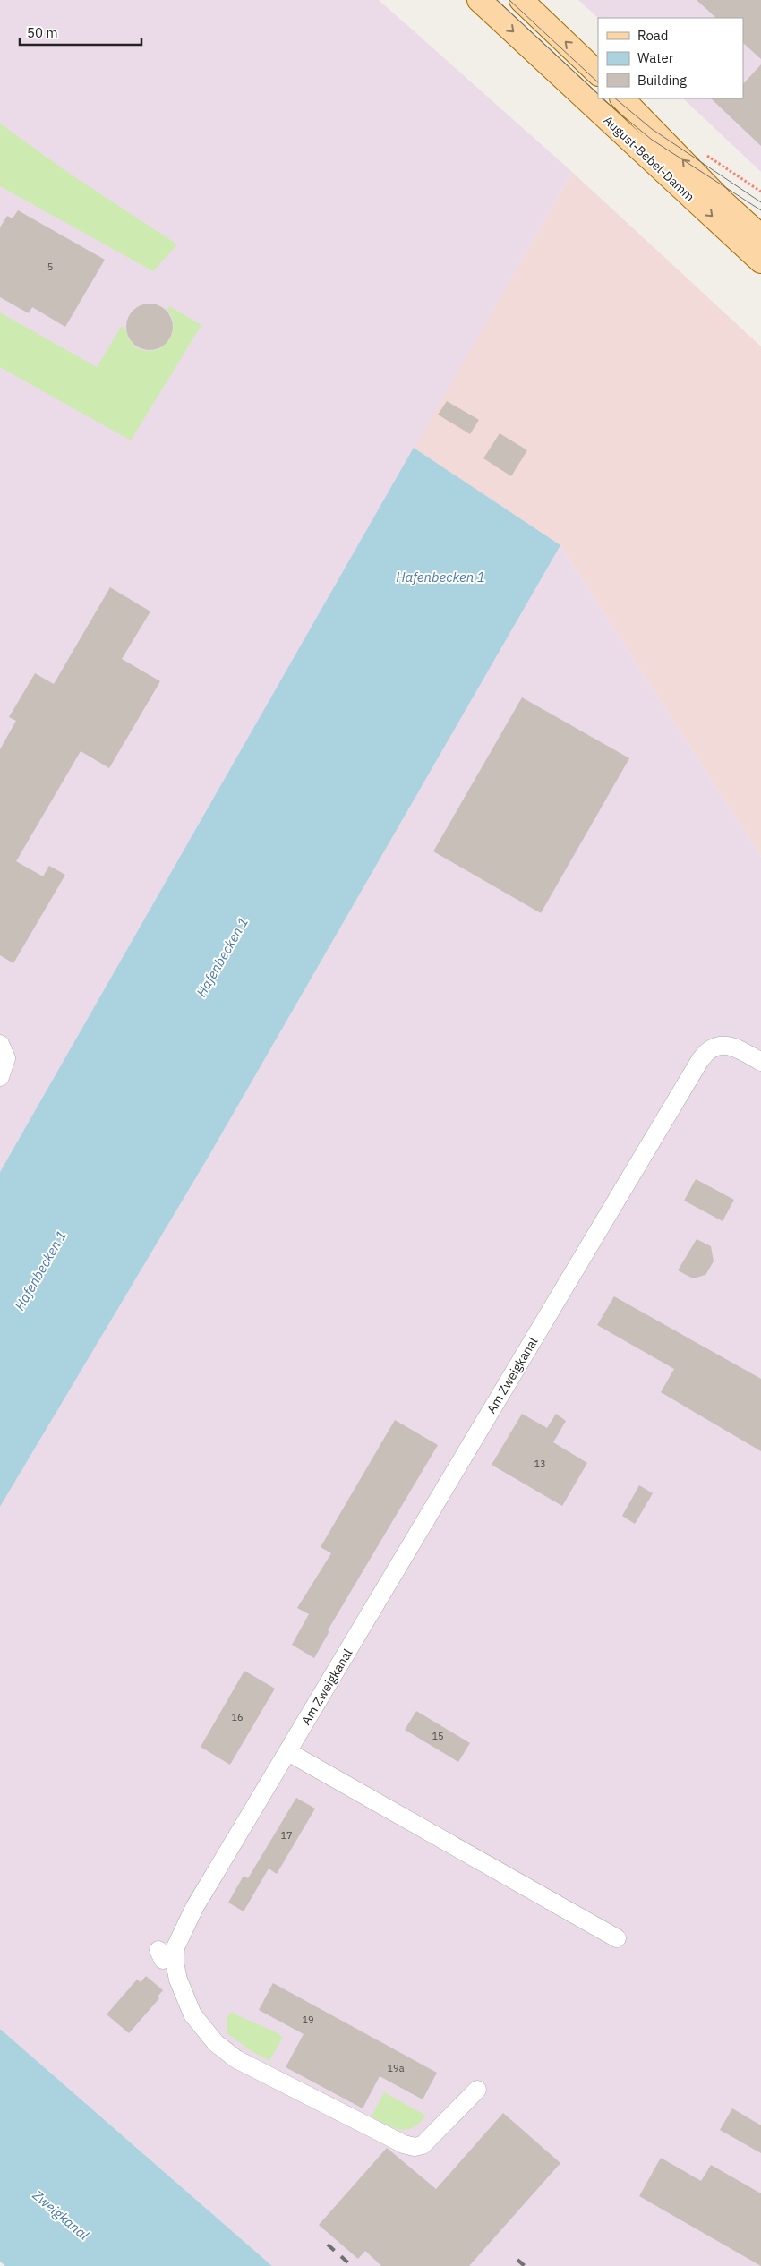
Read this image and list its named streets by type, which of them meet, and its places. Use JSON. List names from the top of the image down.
{
  "streets": {
    "main road": ["August-Bebel-Damm"],
    "street": ["Am Zweigkanal"]
  },
  "water": ["Hafenbecken 1", "Zweigkanal"],
  "house_numbers": [
    "5",
    "13",
    "16",
    "15",
    "17",
    "19",
    "19a"
  ],
  "legend": ["Road", "Water", "Building"],
  "scale_bar": "50 m"
}
